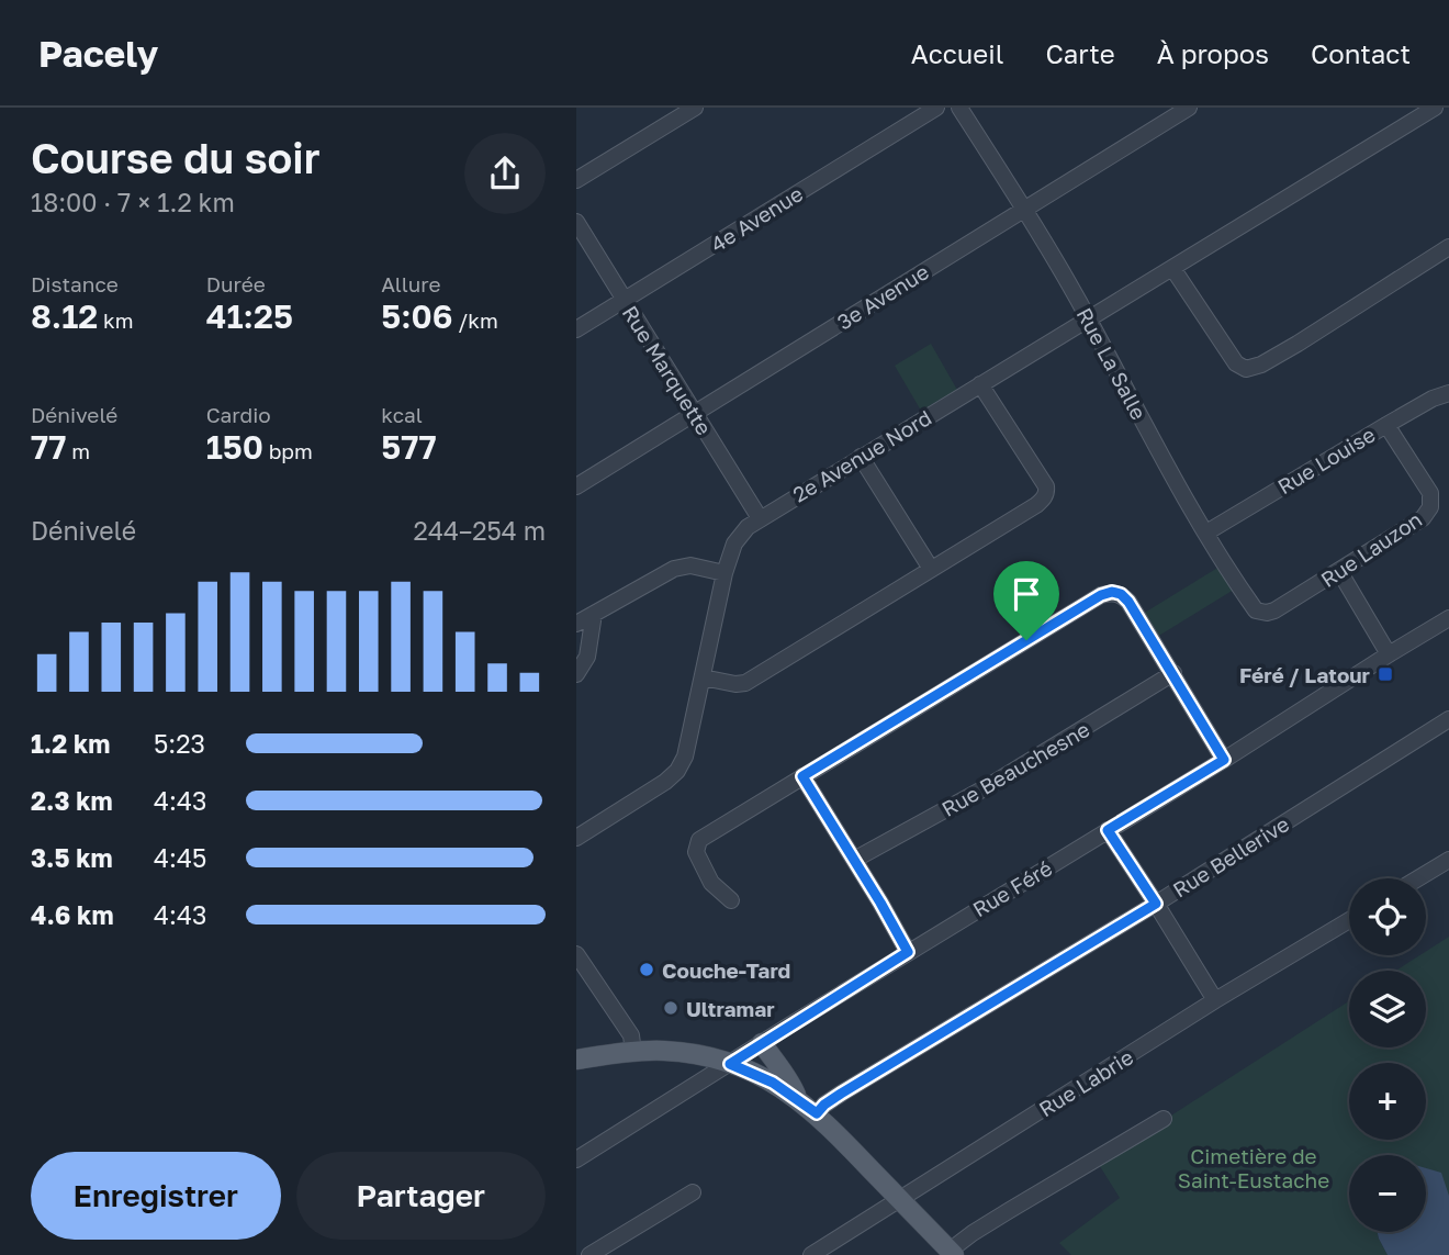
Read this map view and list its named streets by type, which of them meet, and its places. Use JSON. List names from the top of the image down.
{
  "streets": {
    "street": [
      "4e Avenue",
      "3e Avenue",
      "Rue La Salle",
      "Rue Marquette",
      "2e Avenue Nord",
      "Rue Louise",
      "Rue Lauzon",
      "Rue Beauchesne",
      "Rue Bellerive",
      "Rue Féré",
      "Rue Labrie"
    ]
  },
  "crossings": [
    ["4e Avenue", "Rue Marquette"],
    ["3e Avenue", "Rue La Salle"],
    ["3e Avenue", "Rue Marquette"],
    ["Rue La Salle", "2e Avenue Nord"],
    ["Rue La Salle", "Rue Louise"],
    ["Rue La Salle", "Rue Lauzon"],
    ["Rue Marquette", "2e Avenue Nord"],
    ["Rue Louise", "Rue Lauzon"]
  ],
  "parks": ["Cimetière de Saint-Eustache"],
  "places": {
    "transit": ["Féré / Latour"],
    "other": ["Couche-Tard", "Ultramar"]
  },
  "page": {
    "header": "Pacely",
    "nav": [
      "Accueil",
      "Carte",
      "À propos",
      "Contact"
    ],
    "heading": ["Course du soir", "18:00 · 7 × 1.2 km"],
    "stats": [
      ["Distance", "8.12 km"],
      ["Durée", "41:25"],
      ["Allure", "5:06 /km"],
      ["Dénivelé", "77 m"],
      ["Cardio", "150 bpm"],
      ["kcal", "577"]
    ],
    "chart": ["Dénivelé", "244–254 m"],
    "list": [
      {
        "name": "1.2 km",
        "note": "5:23"
      },
      {
        "name": "2.3 km",
        "note": "4:43"
      },
      {
        "name": "3.5 km",
        "note": "4:45"
      },
      {
        "name": "4.6 km",
        "note": "4:43"
      }
    ],
    "map_buttons": ["+", "−"],
    "buttons": ["Enregistrer", "Partager"]
  }
}
